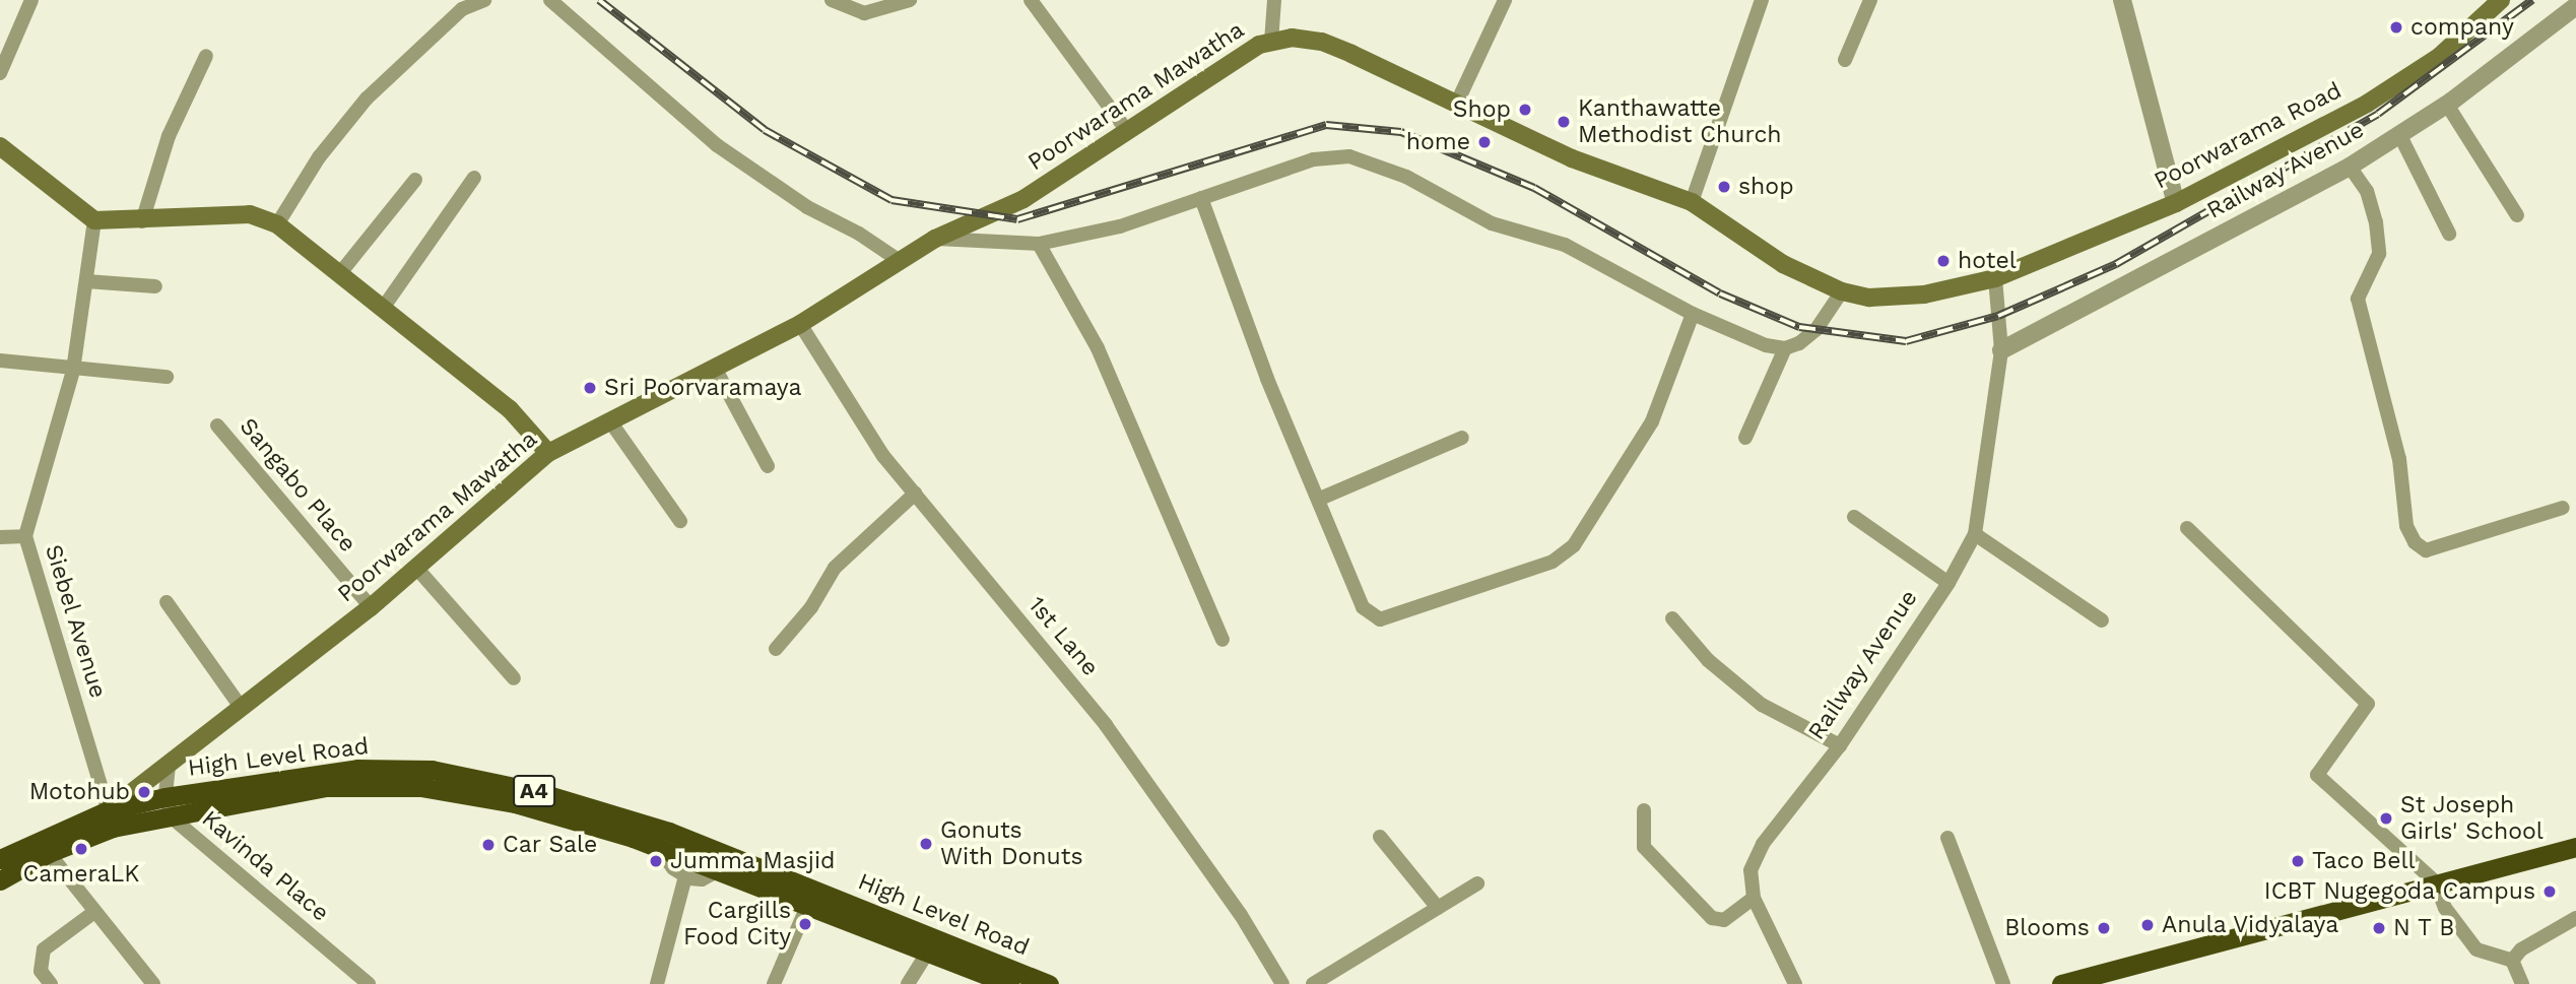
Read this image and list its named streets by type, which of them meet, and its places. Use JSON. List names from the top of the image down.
{
  "streets": {
    "highway": ["High Level Road", "A4"],
    "main road": ["Poorwarama Mawatha", "Poorwarama Road"],
    "street": [
      "Railway Avenue",
      "Sangabo Place",
      "Siebel Avenue",
      "1st Lane",
      "Kavinda Place"
    ]
  },
  "crossings": [
    ["Poorwarama Mawatha", "Poorwarama Road"],
    ["Poorwarama Mawatha", "Railway Avenue"],
    ["Poorwarama Mawatha", "Sangabo Place"],
    ["Poorwarama Mawatha", "Siebel Avenue"],
    ["Poorwarama Mawatha", "1st Lane"],
    ["Poorwarama Mawatha", "High Level Road"],
    ["Poorwarama Mawatha", "Kavinda Place"],
    ["Poorwarama Road", "Railway Avenue"],
    ["Siebel Avenue", "High Level Road"],
    ["High Level Road", "Kavinda Place"]
  ],
  "places": [
    "company",
    "Shop",
    "Kanthawatte Methodist Church",
    "home",
    "shop",
    "hotel",
    "Sri Poorvaramaya",
    "Motohub",
    "St Joseph Girls' School",
    "Gonuts With Donuts",
    "Car Sale",
    "CameraLK",
    "Jumma Masjid",
    "Taco Bell",
    "ICBT Nugegoda Campus",
    "Cargills Food City",
    "Anula Vidyalaya",
    "Blooms",
    "N T B"
  ]
}
